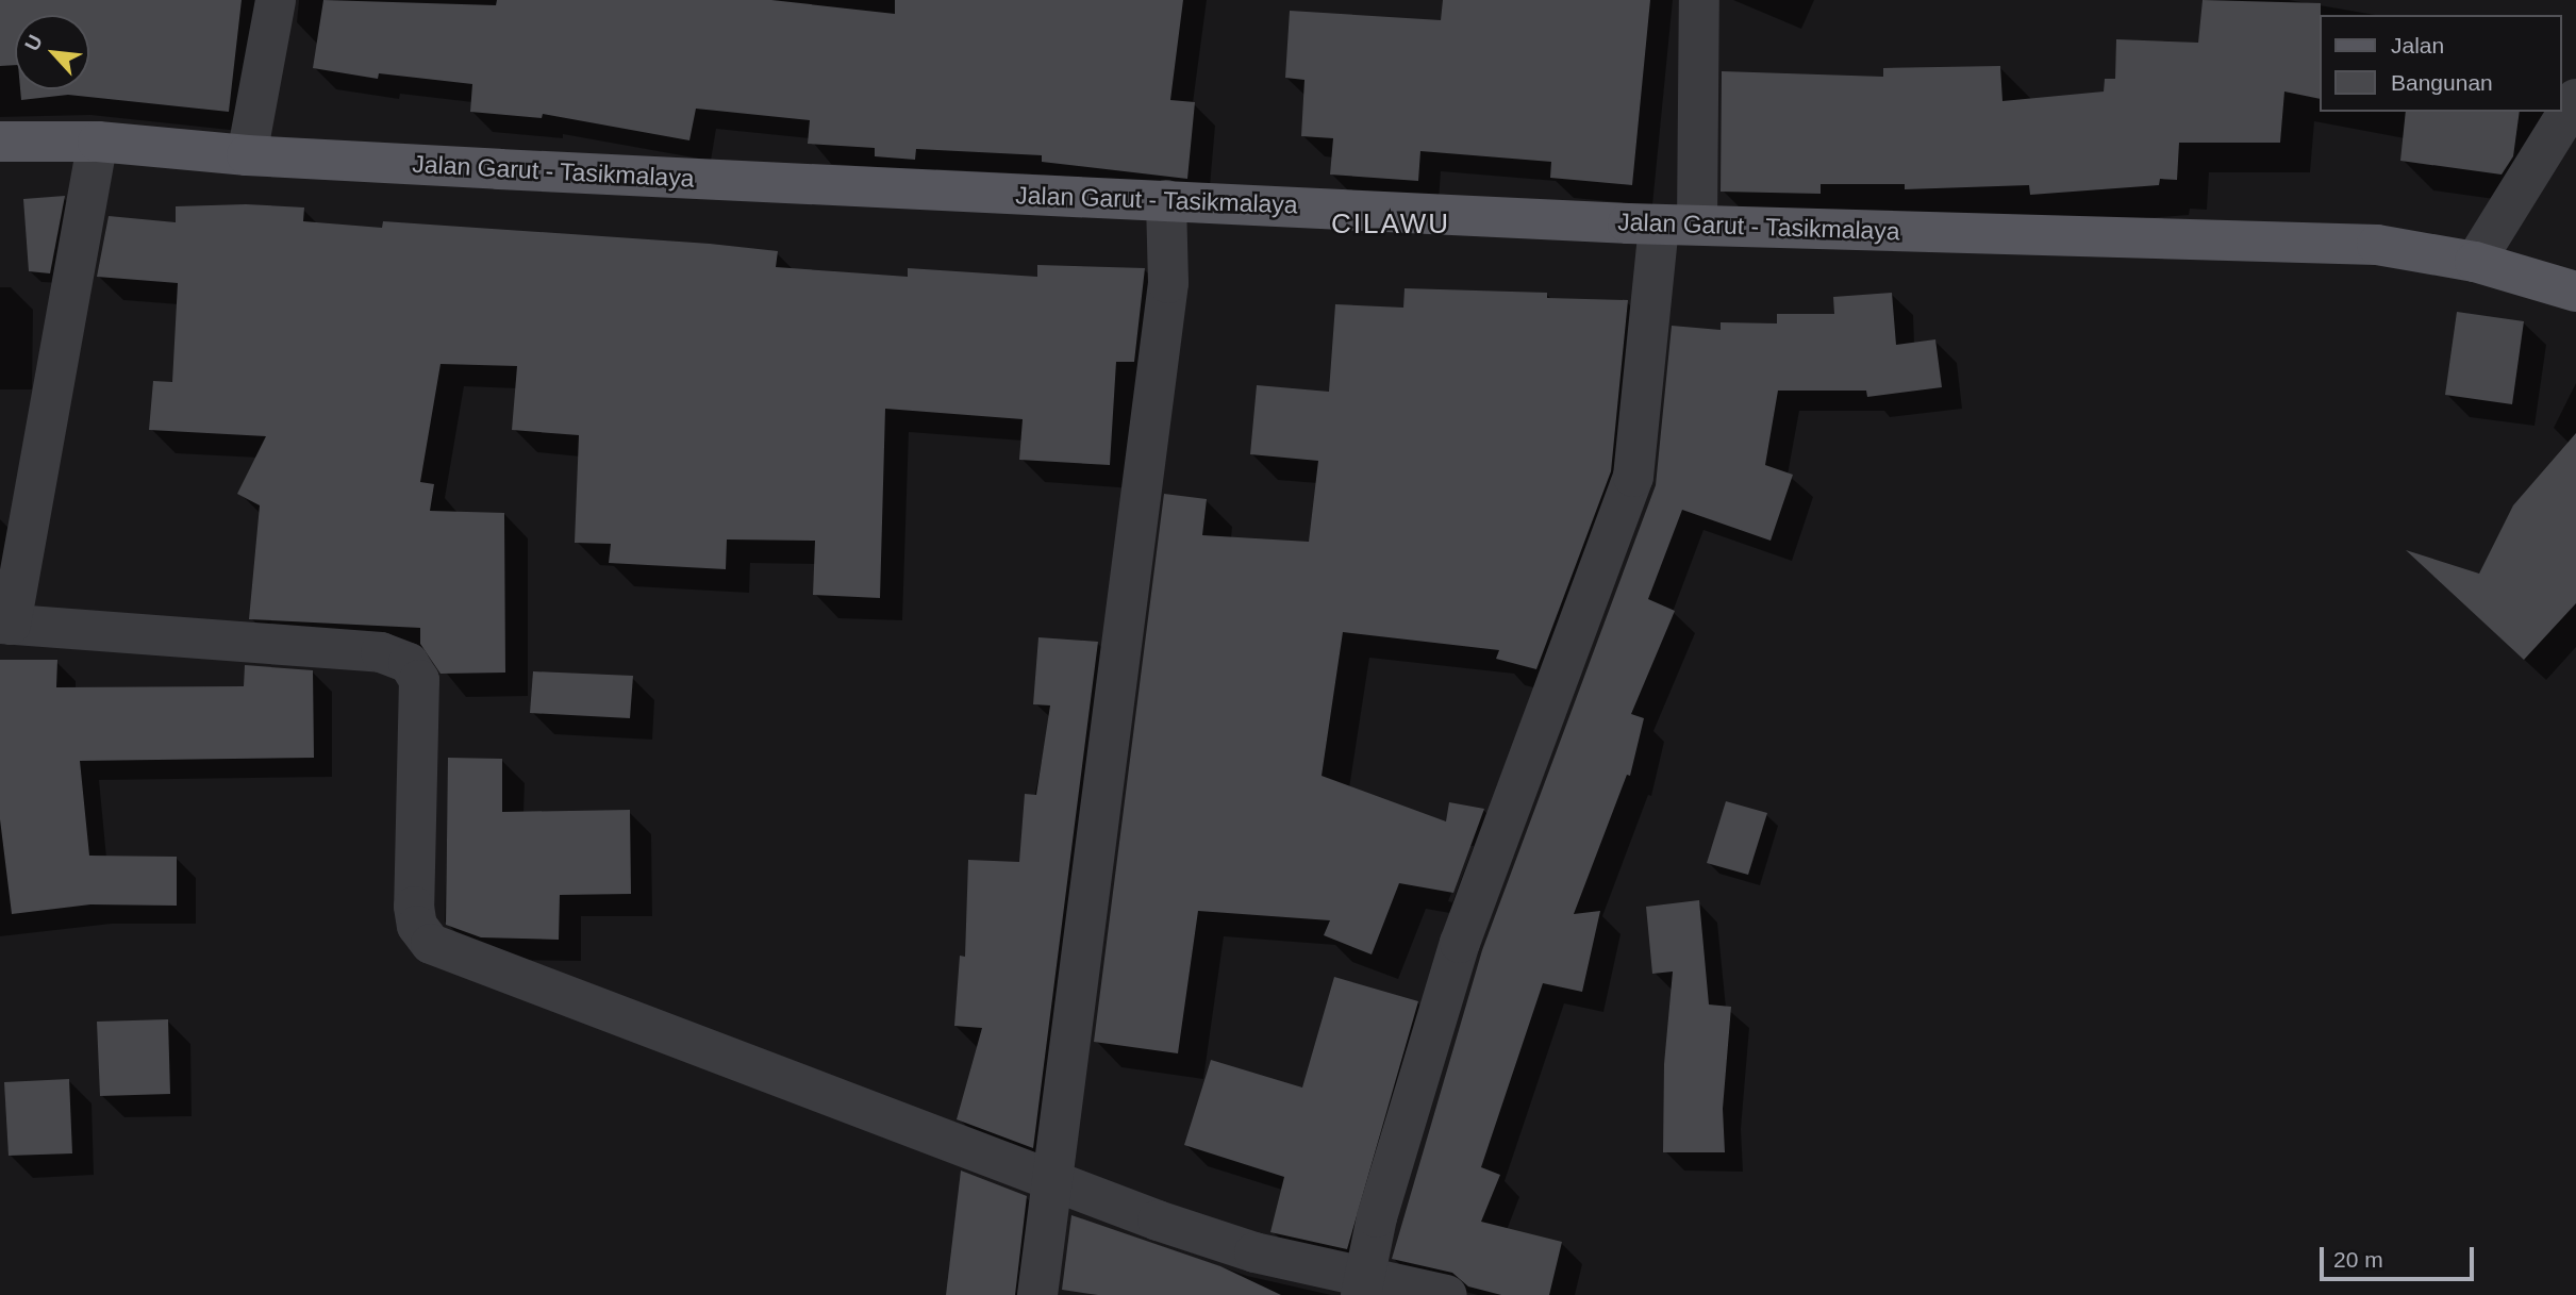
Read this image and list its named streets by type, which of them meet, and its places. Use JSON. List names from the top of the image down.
{
  "streets": {
    "main road": ["Jalan Garut - Tasikmalaya"]
  },
  "districts": ["CILAWU"],
  "legend": ["Jalan", "Bangunan"],
  "scale_bar": "20 m",
  "north": "top left"
}
